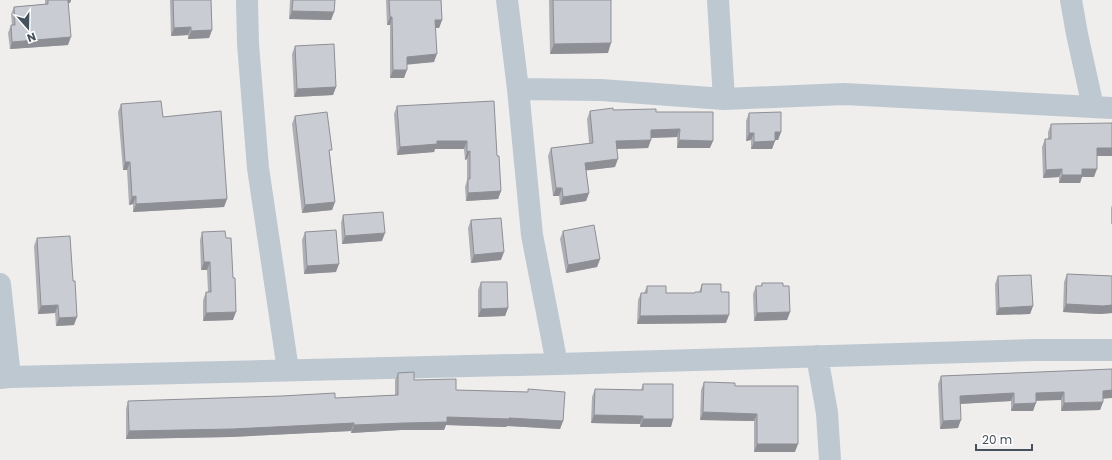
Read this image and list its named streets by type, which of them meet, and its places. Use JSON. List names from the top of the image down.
{
  "scale_bar": "20 m",
  "north": "bottom"
}
